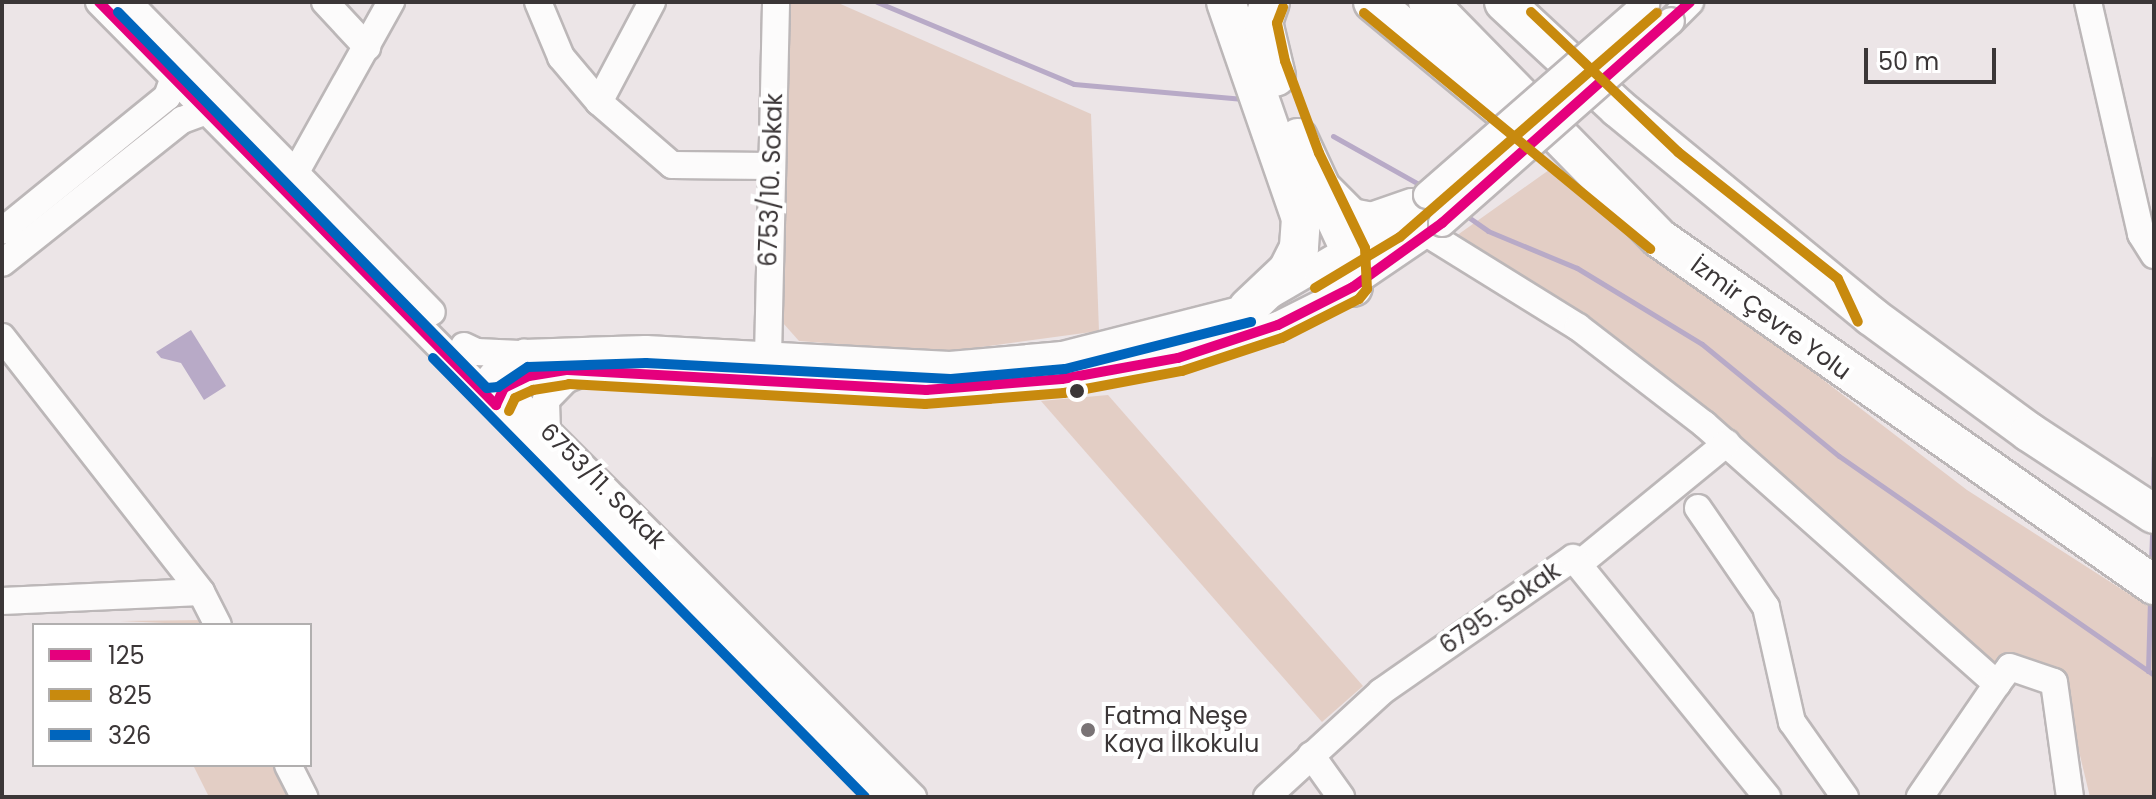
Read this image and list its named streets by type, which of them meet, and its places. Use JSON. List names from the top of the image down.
{
  "streets": {
    "highway": ["İzmir Çevre Yolu"],
    "street": ["6753/10. Sokak", "6753/11. Sokak", "6795. Sokak"]
  },
  "places": ["Fatma Neşe Kaya İlkokulu"],
  "lines": ["transit line 125", "transit line 825", "transit line 326"],
  "legend": ["125", "825", "326"],
  "scale_bar": "50 m"
}
